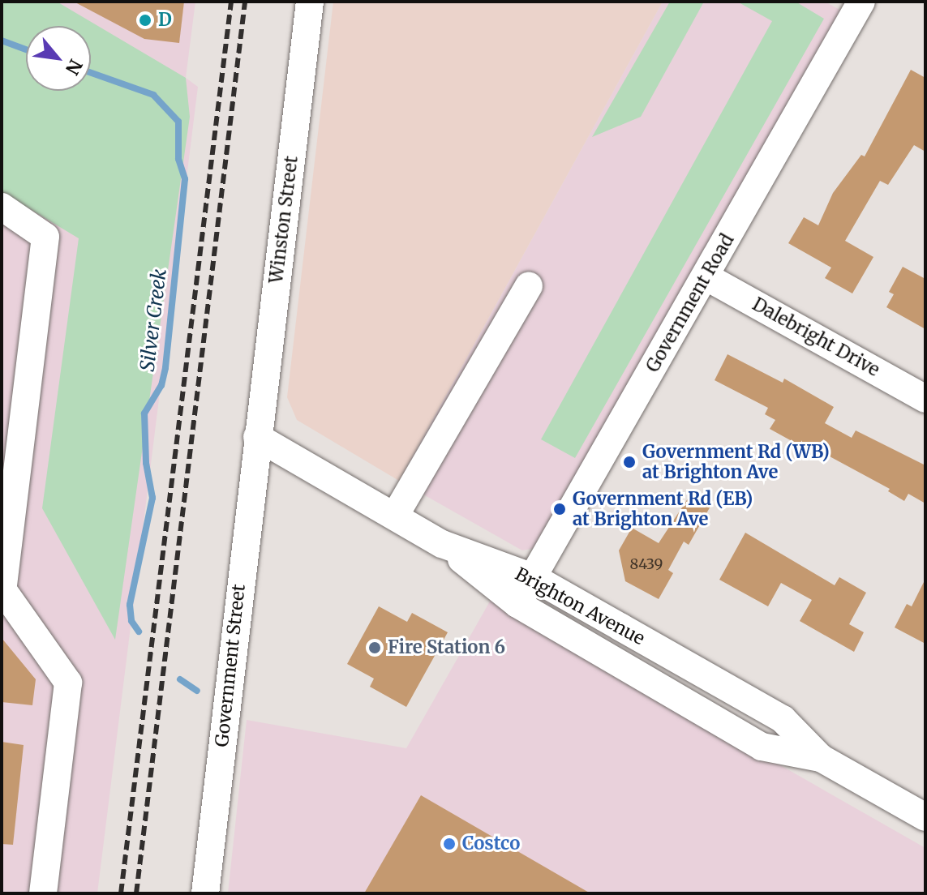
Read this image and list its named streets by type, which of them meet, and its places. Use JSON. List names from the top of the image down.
{
  "streets": {
    "street": [
      "Winston Street",
      "Government Road",
      "Dalebright Drive",
      "Brighton Avenue",
      "Government Street"
    ]
  },
  "crossings": [
    ["Winston Street", "Brighton Avenue"],
    ["Winston Street", "Government Street"],
    ["Government Road", "Dalebright Drive"],
    ["Government Road", "Brighton Avenue"],
    ["Brighton Avenue", "Government Street"]
  ],
  "water": ["Silver Creek"],
  "places": [
    "D",
    "Government Rd (WB) at Brighton Ave",
    "Government Rd (EB) at Brighton Ave",
    "Fire Station 6",
    "Costco"
  ],
  "house_numbers": ["8439"],
  "north": "bottom right"
}
